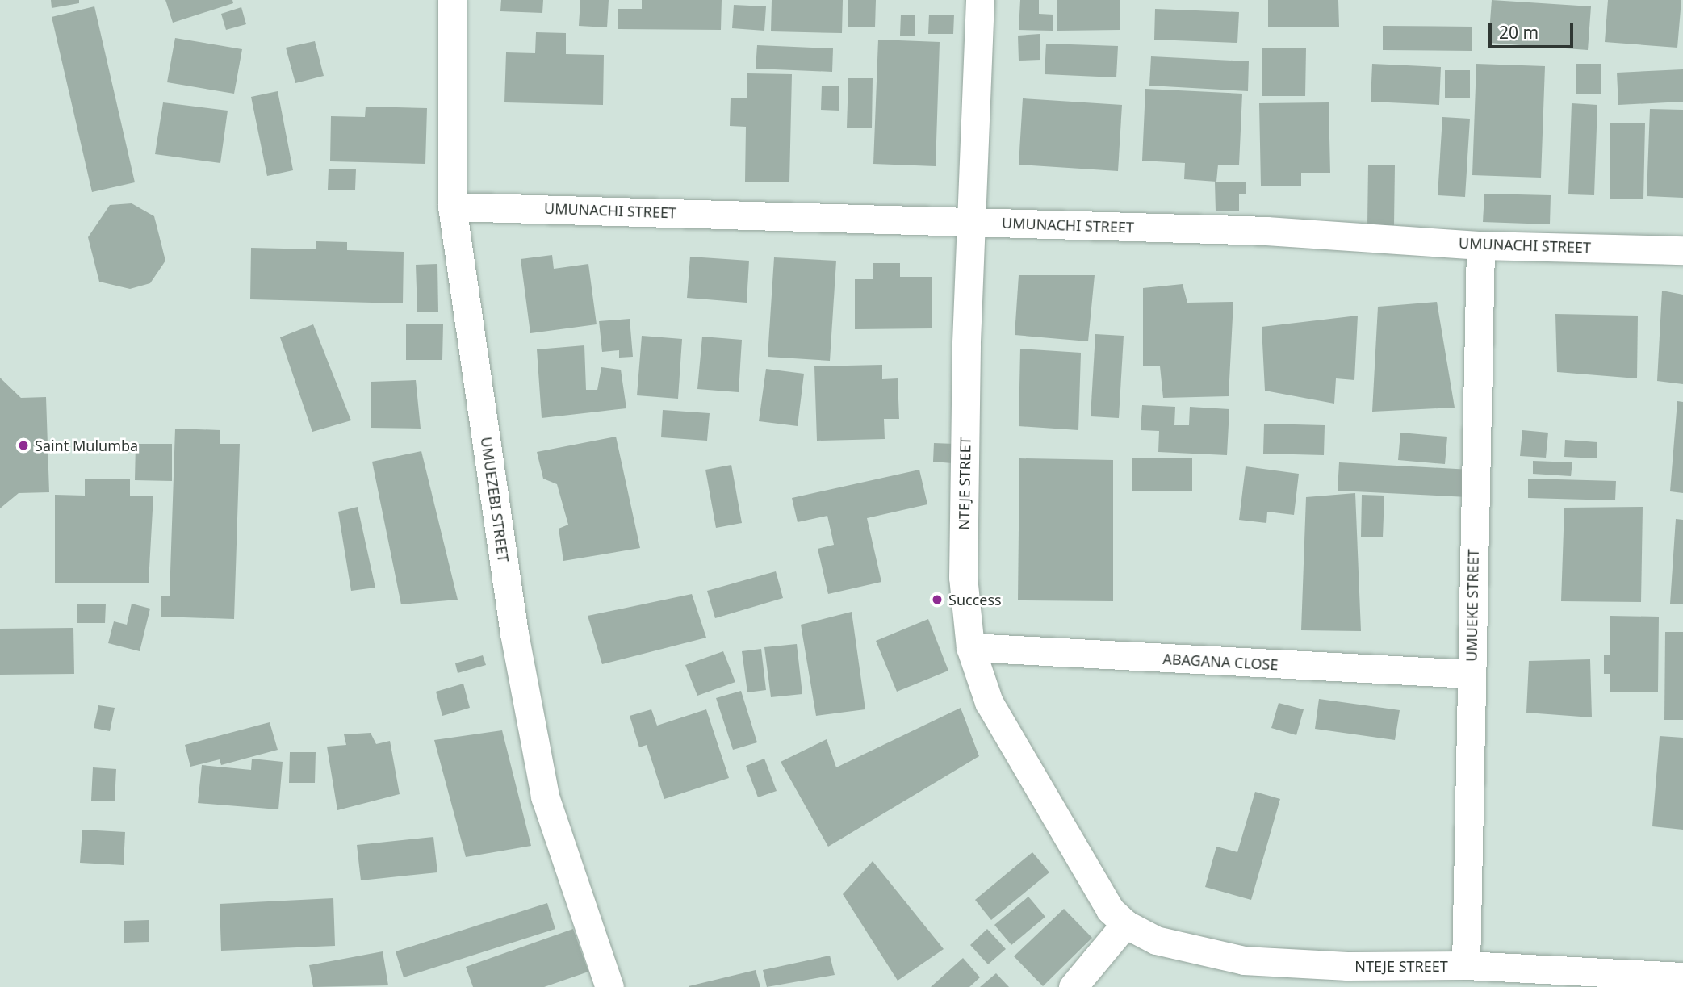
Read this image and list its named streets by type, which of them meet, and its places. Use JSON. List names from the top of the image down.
{
  "streets": {
    "street": [
      "UMUNACHI STREET",
      "NTEJE STREET",
      "UMUEZEBI STREET",
      "UMUEKE STREET",
      "ABAGANA CLOSE"
    ]
  },
  "crossings": [
    ["UMUNACHI STREET", "NTEJE STREET"],
    ["UMUNACHI STREET", "UMUEZEBI STREET"],
    ["UMUNACHI STREET", "UMUEKE STREET"],
    ["NTEJE STREET", "UMUEKE STREET"],
    ["NTEJE STREET", "ABAGANA CLOSE"],
    ["UMUEKE STREET", "ABAGANA CLOSE"]
  ],
  "places": ["Saint Mulumba", "Success"],
  "scale_bar": "20 m"
}
